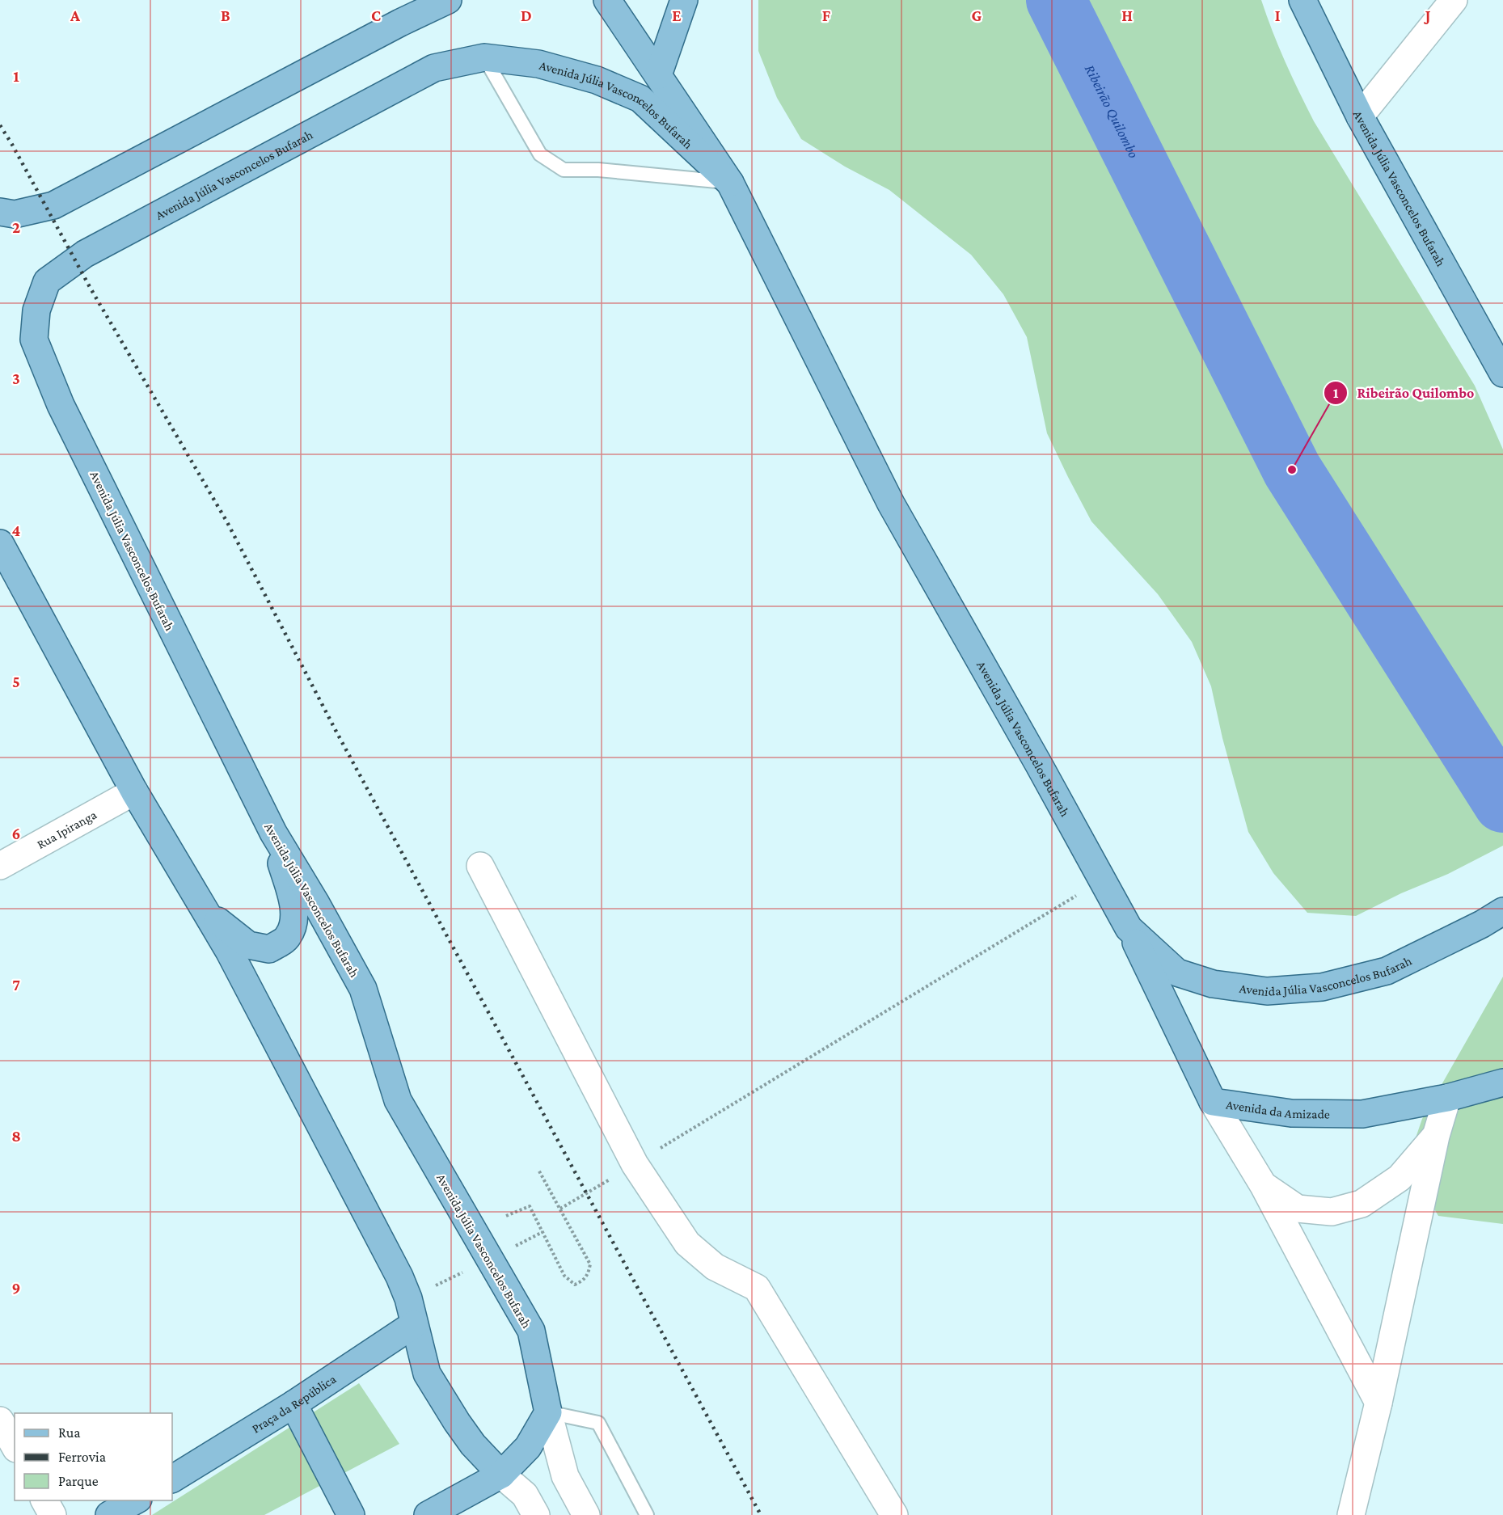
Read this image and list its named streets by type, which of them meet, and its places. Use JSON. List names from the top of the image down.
{
  "streets": {
    "main road": ["Avenida Júlia Vasconcelos Bufarah", "Avenida da Amizade", "Praça da República"],
    "street": ["Rua Ipiranga"]
  },
  "crossings": [
    ["Avenida Júlia Vasconcelos Bufarah", "Avenida da Amizade"]
  ],
  "water": ["Ribeirão Quilombo"],
  "places": ["Ribeirão Quilombo"],
  "legend": ["Rua", "Ferrovia", "Parque"],
  "grid": {
    "columns": [
      "A",
      "B",
      "C",
      "D",
      "E",
      "F",
      "G",
      "H",
      "I",
      "J"
    ],
    "rows": [
      "1",
      "2",
      "3",
      "4",
      "5",
      "6",
      "7",
      "8",
      "9"
    ]
  }
}
